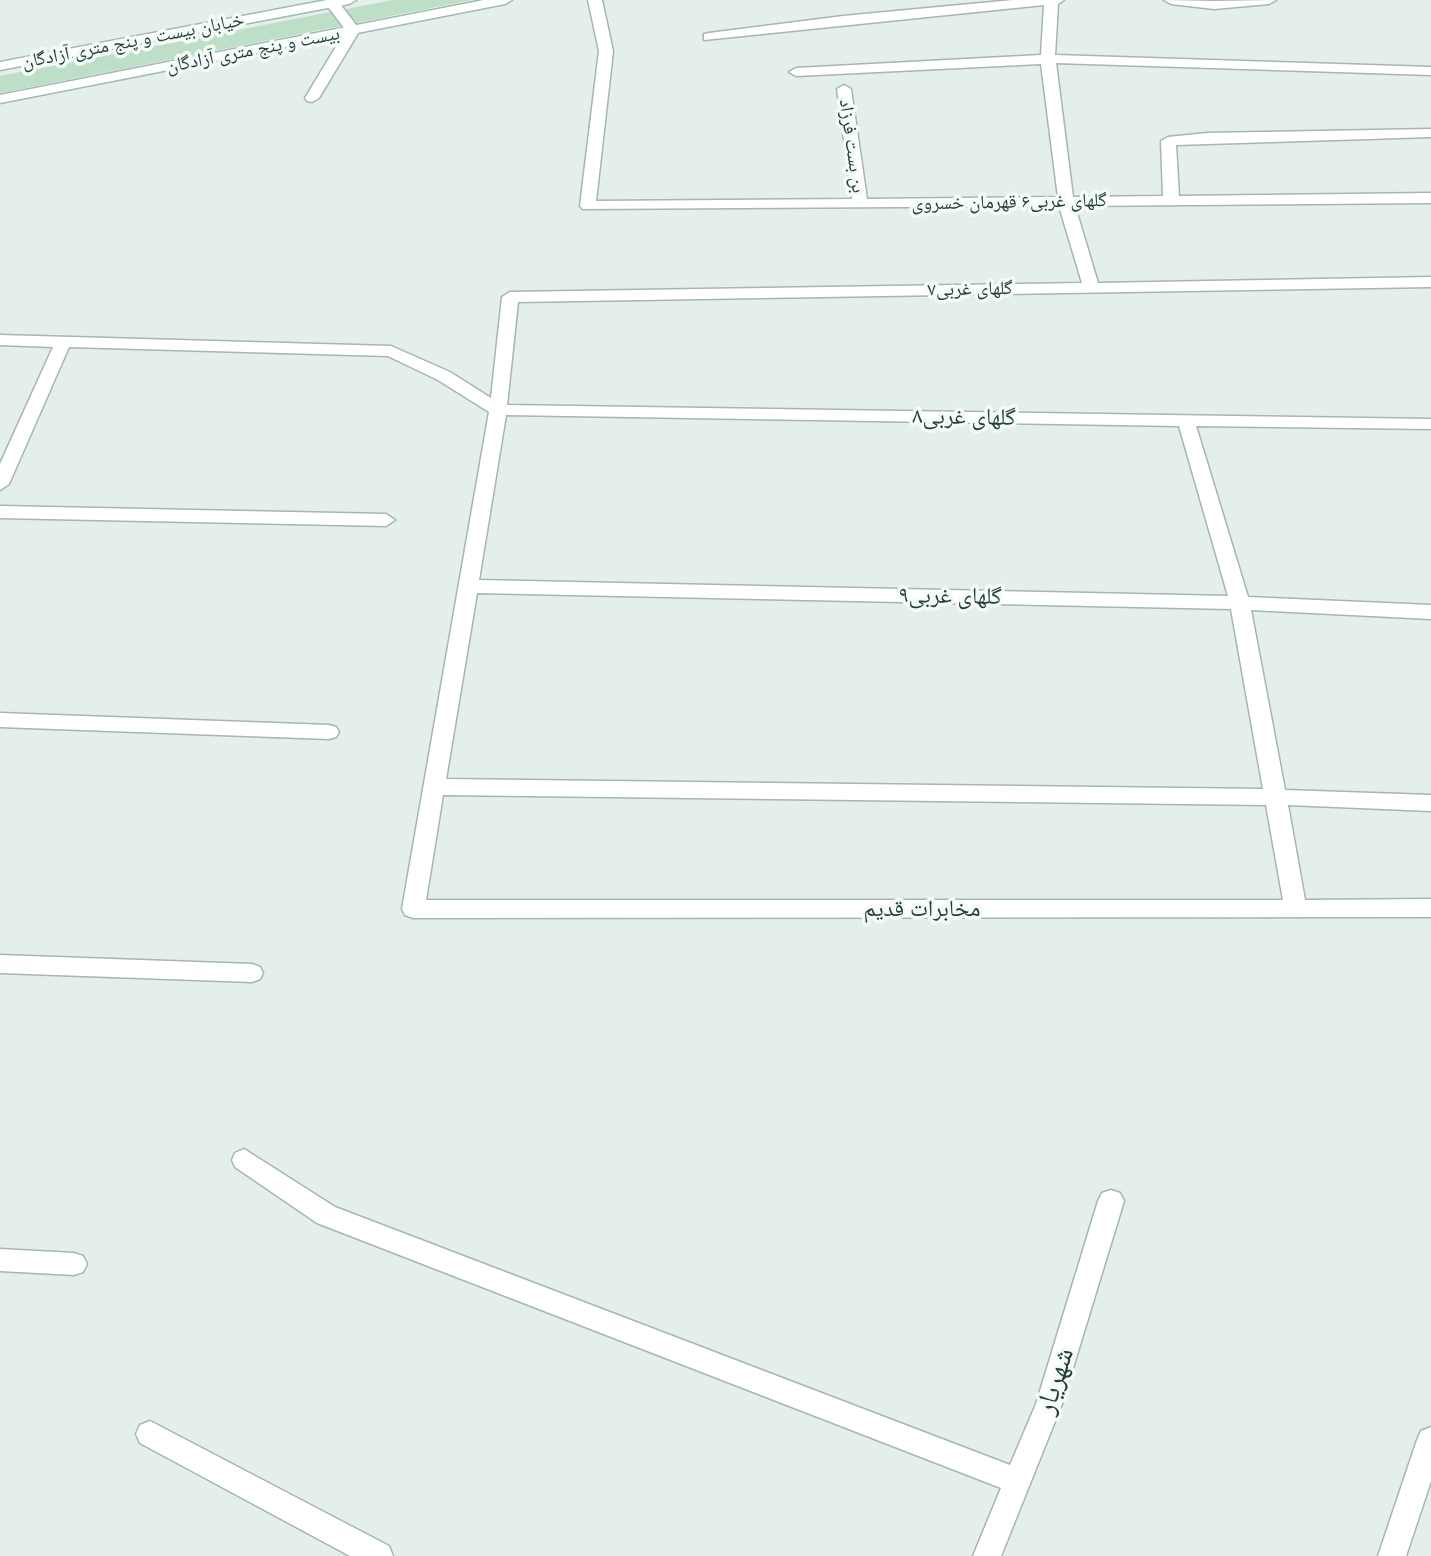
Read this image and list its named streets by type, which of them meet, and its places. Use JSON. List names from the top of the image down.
{
  "streets": {
    "street": [
      "خیابان بیست و پنج متری آزادگان",
      "بیست و پنج متری آزادگان",
      "بن بست فرزاد",
      "گلهای غربی۶ قهرمان خسروی",
      "گلهای غربی۷",
      "گلهای غربی۸",
      "گلهای غربی۹",
      "مخابرات قدیم",
      "شهریار"
    ]
  },
  "crossings": [
    ["بن بست فرزاد", "گلهای غربی۶ قهرمان خسروی"],
    ["گلهای غربی۷", "گلهای غربی۸"]
  ]
}
